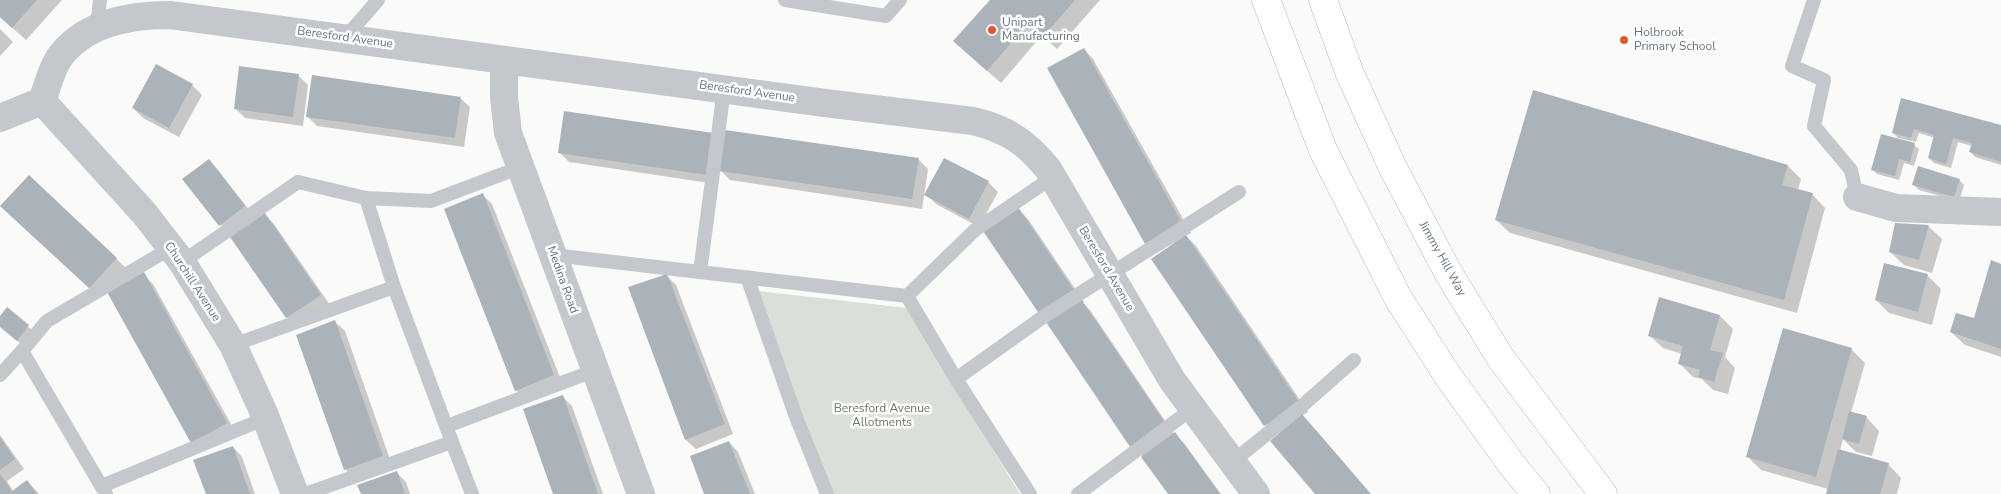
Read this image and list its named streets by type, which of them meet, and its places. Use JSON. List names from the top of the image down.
{
  "streets": {
    "highway": ["Jimmy Hill Way"],
    "street": ["Beresford Avenue", "Medina Road", "Churchill Avenue"]
  },
  "crossings": [
    ["Beresford Avenue", "Medina Road"],
    ["Beresford Avenue", "Churchill Avenue"]
  ],
  "parks": ["Beresford Avenue Allotments"],
  "places": ["Unipart Manufacturing", "Holbrook Primary School"]
}
